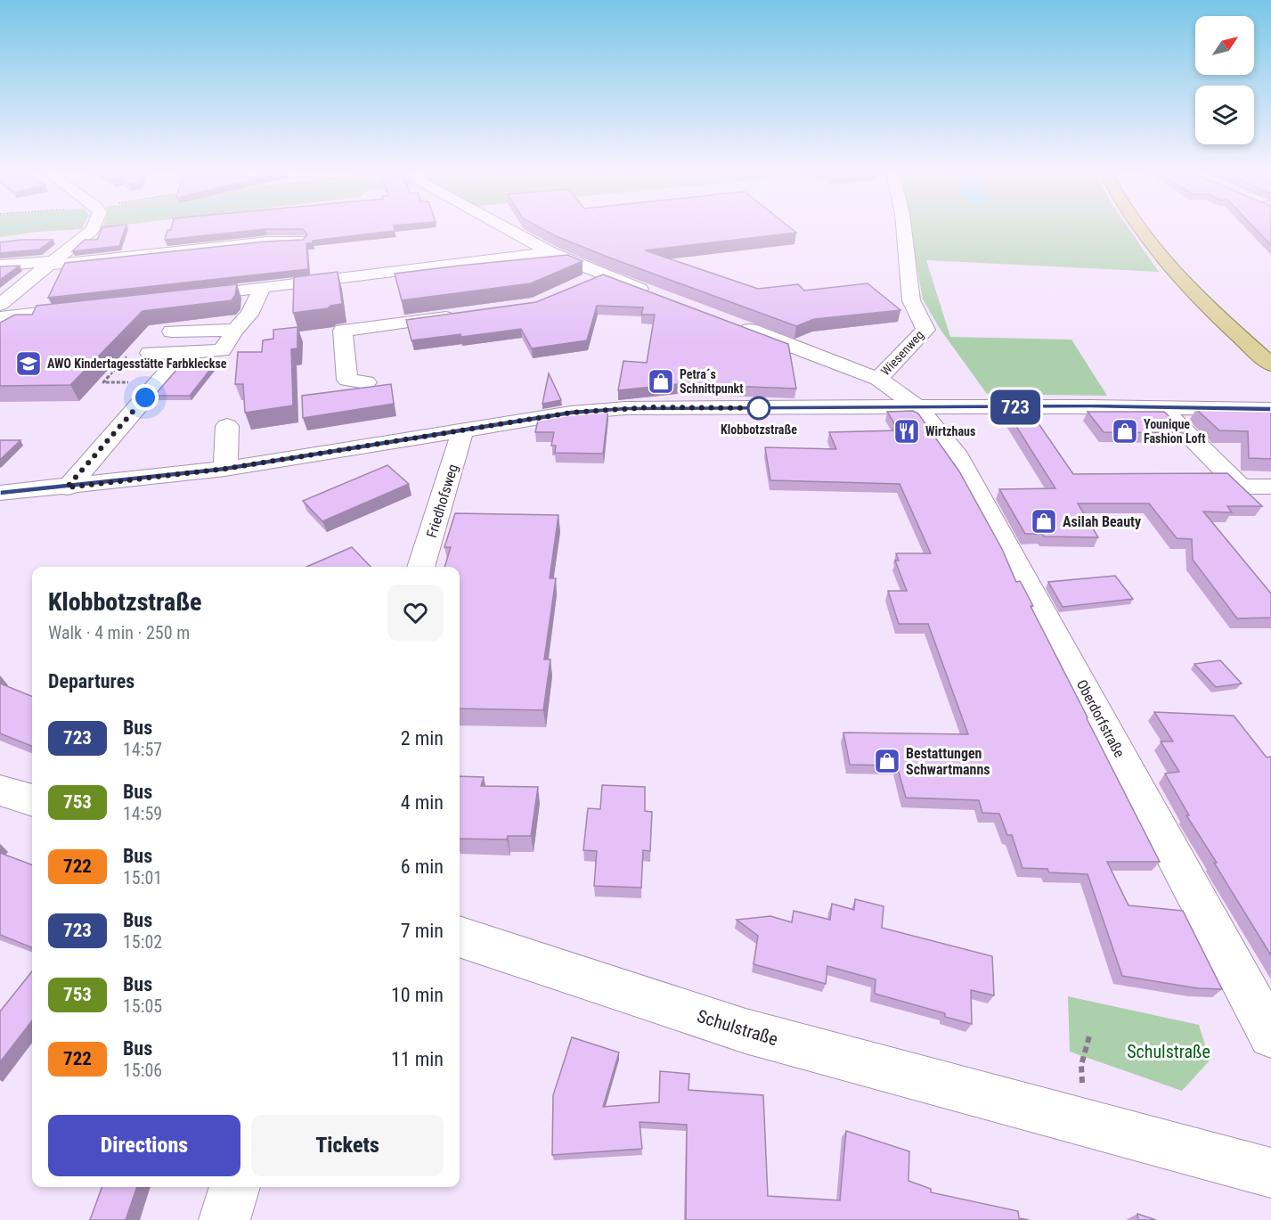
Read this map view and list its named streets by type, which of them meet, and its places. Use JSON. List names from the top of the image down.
{
  "streets": {
    "street": [
      "Wiesenweg",
      "Friedhofsweg",
      "Oberdorfstraße",
      "Schulstraße"
    ]
  },
  "parks": ["Schulstraße"],
  "places": {
    "school or university": ["AWO Kindertagesstätte Farbkleckse"],
    "shop": [
      "Petra´s Schnittpunkt",
      "Younique Fashion Loft",
      "Asilah Beauty",
      "Bestattungen Schwartmanns"
    ],
    "other": ["Klobbotzstraße"],
    "restaurant": ["Wirtzhaus"]
  },
  "lines": ["bus line 723"],
  "north": "top right",
  "page": {
    "on_map": "723",
    "heading": [
      ["Klobbotzstraße", "Walk · 4 min · 250 m"],
      "Departures"
    ],
    "list": [
      {
        "mark": "723",
        "name": "Bus",
        "note": "14:57",
        "value": "2 min"
      },
      {
        "mark": "753",
        "name": "Bus",
        "note": "14:59",
        "value": "4 min"
      },
      {
        "mark": "722",
        "name": "Bus",
        "note": "15:01",
        "value": "6 min"
      },
      {
        "mark": "723",
        "name": "Bus",
        "note": "15:02",
        "value": "7 min"
      },
      {
        "mark": "753",
        "name": "Bus",
        "note": "15:05",
        "value": "10 min"
      },
      {
        "mark": "722",
        "name": "Bus",
        "note": "15:06",
        "value": "11 min"
      }
    ],
    "buttons": ["Directions", "Tickets"]
  }
}
